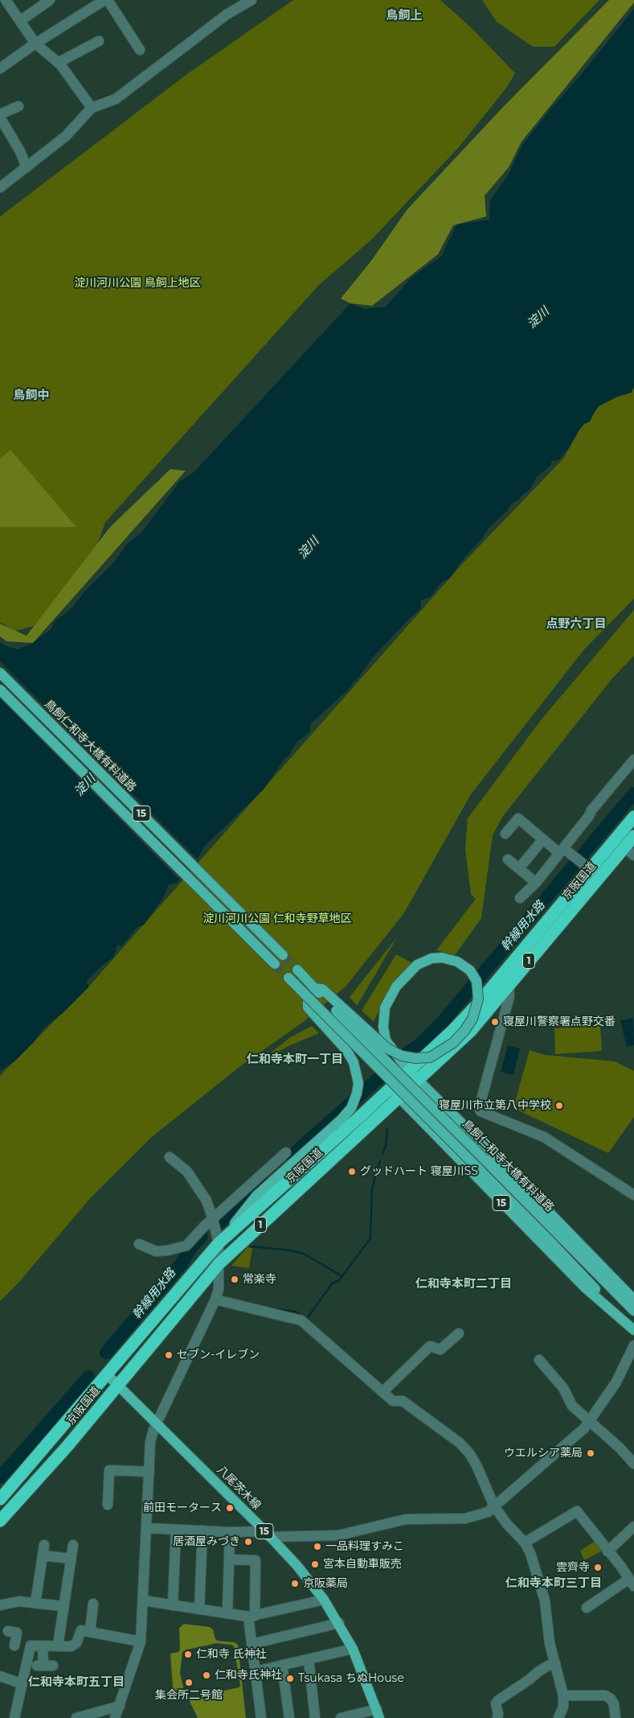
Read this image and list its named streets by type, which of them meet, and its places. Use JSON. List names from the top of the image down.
{
  "streets": {
    "highway": ["京阪国道", "1"],
    "main road": ["鳥飼仁和寺大橋有料道路", "15", "八尾茨木線"]
  },
  "crossings": [
    ["鳥飼仁和寺大橋有料道路", "15"],
    ["15", "京阪国道"],
    ["京阪国道", "八尾茨木線"]
  ],
  "districts": [
    "鳥飼上",
    "鳥飼中",
    "点野六丁目",
    "仁和寺本町一丁目",
    "仁和寺本町二丁目",
    "仁和寺本町三丁目",
    "仁和寺本町五丁目"
  ],
  "water": ["淀川", "幹線用水路"],
  "parks": ["淀川河川公園 鳥飼上地区", "淀川河川公園 仁和寺野草地区"],
  "places": [
    "寝屋川警察署点野交番",
    "寝屋川市立第八中学校",
    "グッドハート 寝屋川SS",
    "常楽寺",
    "セブン-イレブン",
    "ウエルシア薬局",
    "前田モータース",
    "居酒屋みづき",
    "一品料理すみこ",
    "宮本自動車販売",
    "雲齊寺",
    "京阪薬局",
    "仁和寺 氏神社",
    "仁和寺氏神社",
    "Tsukasa ちぬHouse",
    "集会所二号館"
  ]
}
